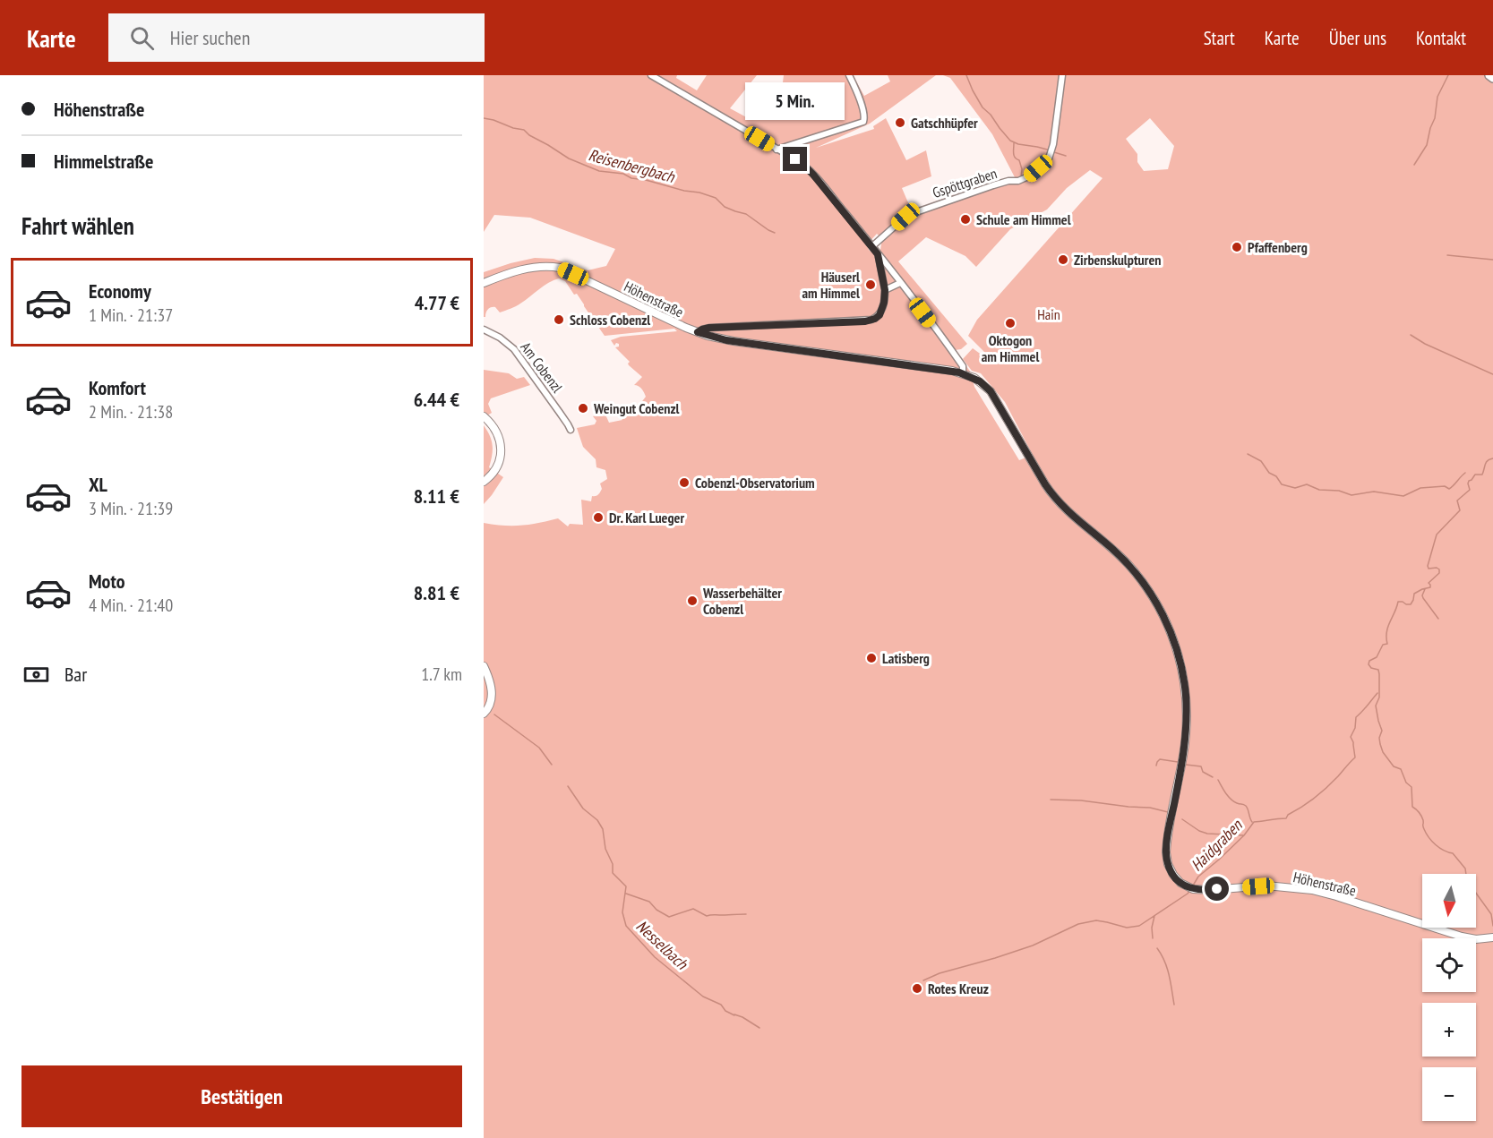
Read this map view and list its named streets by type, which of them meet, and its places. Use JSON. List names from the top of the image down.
{
  "streets": {
    "street": ["Gspöttgraben", "Höhenstraße", "Am Cobenzl"]
  },
  "water": ["Reisenbergbach", "Haidgraben", "Nesselbach"],
  "parks": ["Hain"],
  "places": [
    "Gatschhüpfer",
    "Schule am Himmel",
    "Pfaffenberg",
    "Zirbenskulpturen",
    "Häuserl am Himmel",
    "Schloss Cobenzl",
    "Oktogon am Himmel",
    "Weingut Cobenzl",
    "Cobenzl-Observatorium",
    "Dr. Karl Lueger",
    "Wasserbehälter Cobenzl",
    "Latisberg",
    "Rotes Kreuz"
  ],
  "north": "bottom",
  "page": {
    "header": "Karte",
    "search": "Hier suchen",
    "nav": [
      "Start",
      "Karte",
      "Über uns",
      "Kontakt"
    ],
    "banner": ["Höhenstraße", "Himmelstraße"],
    "bubble": "5 Min.",
    "heading": "Fahrt wählen",
    "list": [
      {
        "name": "Economy",
        "note": "1 Min. · 21:37",
        "value": "4.77 €"
      },
      {
        "name": "Komfort",
        "note": "2 Min. · 21:38",
        "value": "6.44 €"
      },
      {
        "name": "XL",
        "note": "3 Min. · 21:39",
        "value": "8.11 €"
      },
      {
        "name": "Moto",
        "note": "4 Min. · 21:40",
        "value": "8.81 €"
      }
    ],
    "pay": ["Bar", "1.7 km"],
    "map_buttons": ["+", "−"],
    "buttons": "Bestätigen"
  }
}
